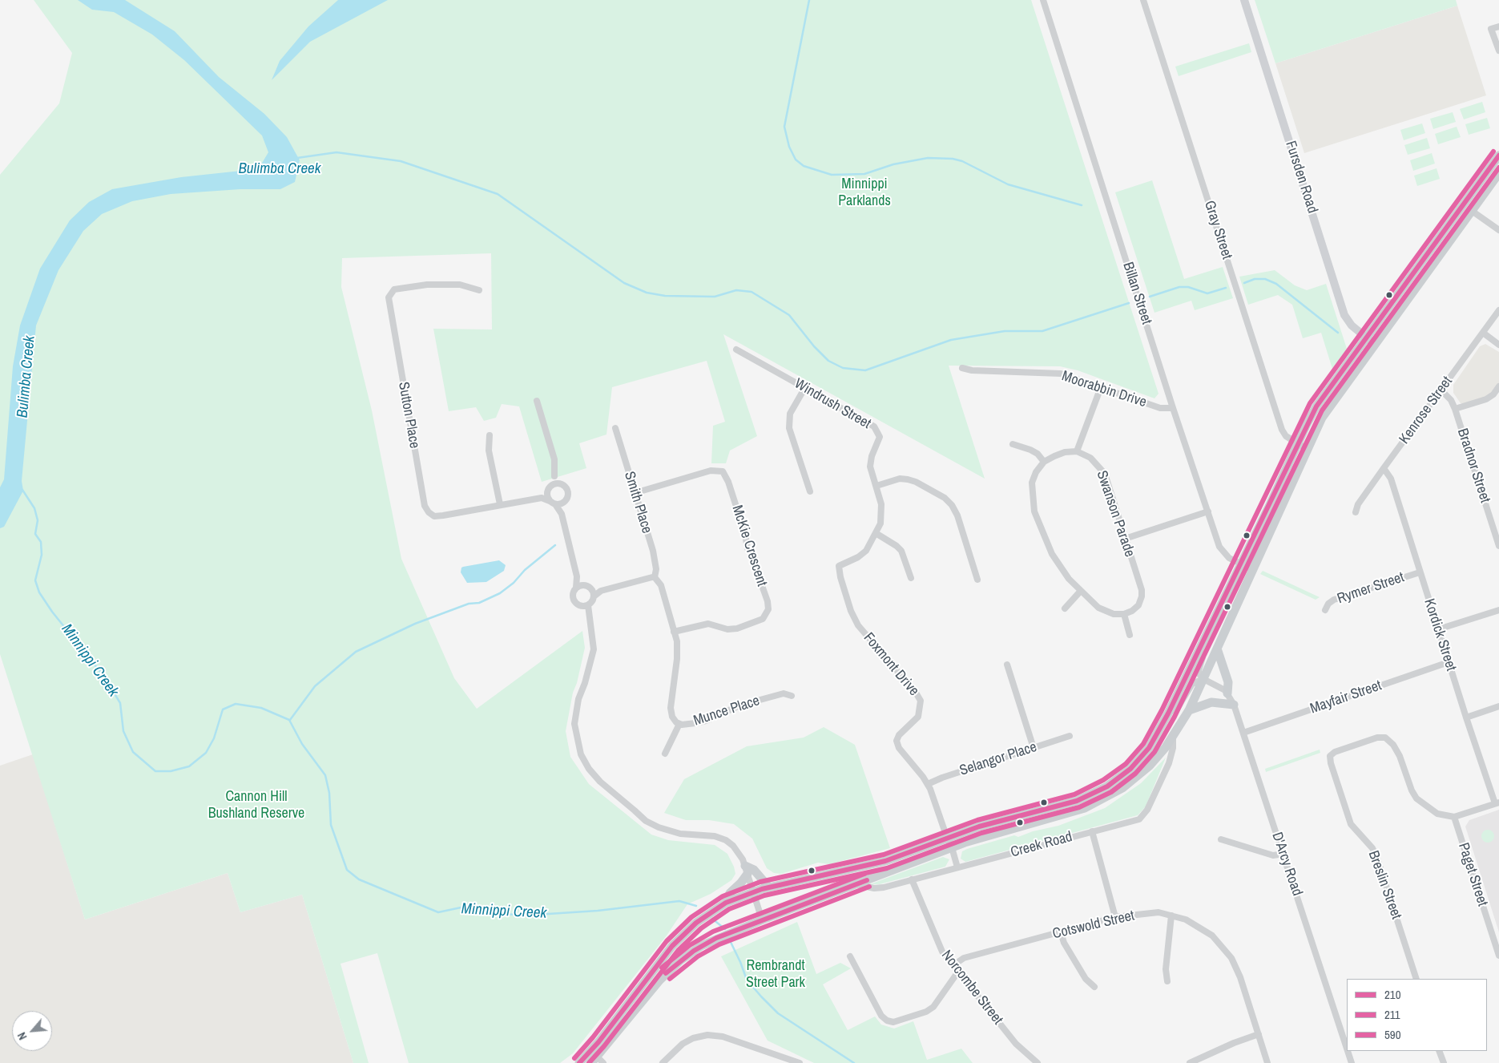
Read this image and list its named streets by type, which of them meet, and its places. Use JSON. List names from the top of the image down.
{
  "streets": {
    "main road": ["Creek Road"],
    "street": [
      "Fursden Road",
      "Gray Street",
      "Billan Street",
      "Moorabbin Drive",
      "Windrush Street",
      "Kenrose Street",
      "Sutton Place",
      "Bradnor Street",
      "Smith Place",
      "Swanson Parade",
      "McKie Crescent",
      "Rymer Street",
      "Kordick Street",
      "Foxmont Drive",
      "Mayfair Street",
      "Munce Place",
      "Selangor Place",
      "D'Arcy Road",
      "Paget Street",
      "Breslin Street",
      "Cotswold Street",
      "Norcombe Street"
    ]
  },
  "crossings": [
    ["Fursden Road", "Creek Road"],
    ["Gray Street", "Creek Road"],
    ["Billan Street", "Moorabbin Drive"],
    ["Billan Street", "Creek Road"],
    ["Windrush Street", "Foxmont Drive"],
    ["Kenrose Street", "Bradnor Street"],
    ["Kenrose Street", "Kordick Street"],
    ["Smith Place", "McKie Crescent"],
    ["Smith Place", "Munce Place"],
    ["McKie Crescent", "Munce Place"],
    ["Rymer Street", "Kordick Street"],
    ["Kordick Street", "Mayfair Street"],
    ["Foxmont Drive", "Selangor Place"],
    ["Foxmont Drive", "Creek Road"],
    ["Mayfair Street", "D'Arcy Road"],
    ["Creek Road", "D'Arcy Road"],
    ["Creek Road", "Norcombe Street"],
    ["Paget Street", "Breslin Street"],
    ["Cotswold Street", "Norcombe Street"]
  ],
  "water": ["Bulimba Creek", "Minnippi Creek"],
  "parks": ["Minnippi Parklands", "Cannon Hill Bushland Reserve", "Rembrandt Street Park"],
  "lines": ["transit line 590", "transit line 210", "transit line 211"],
  "legend": ["210", "211", "590"],
  "north": "bottom left"
}
